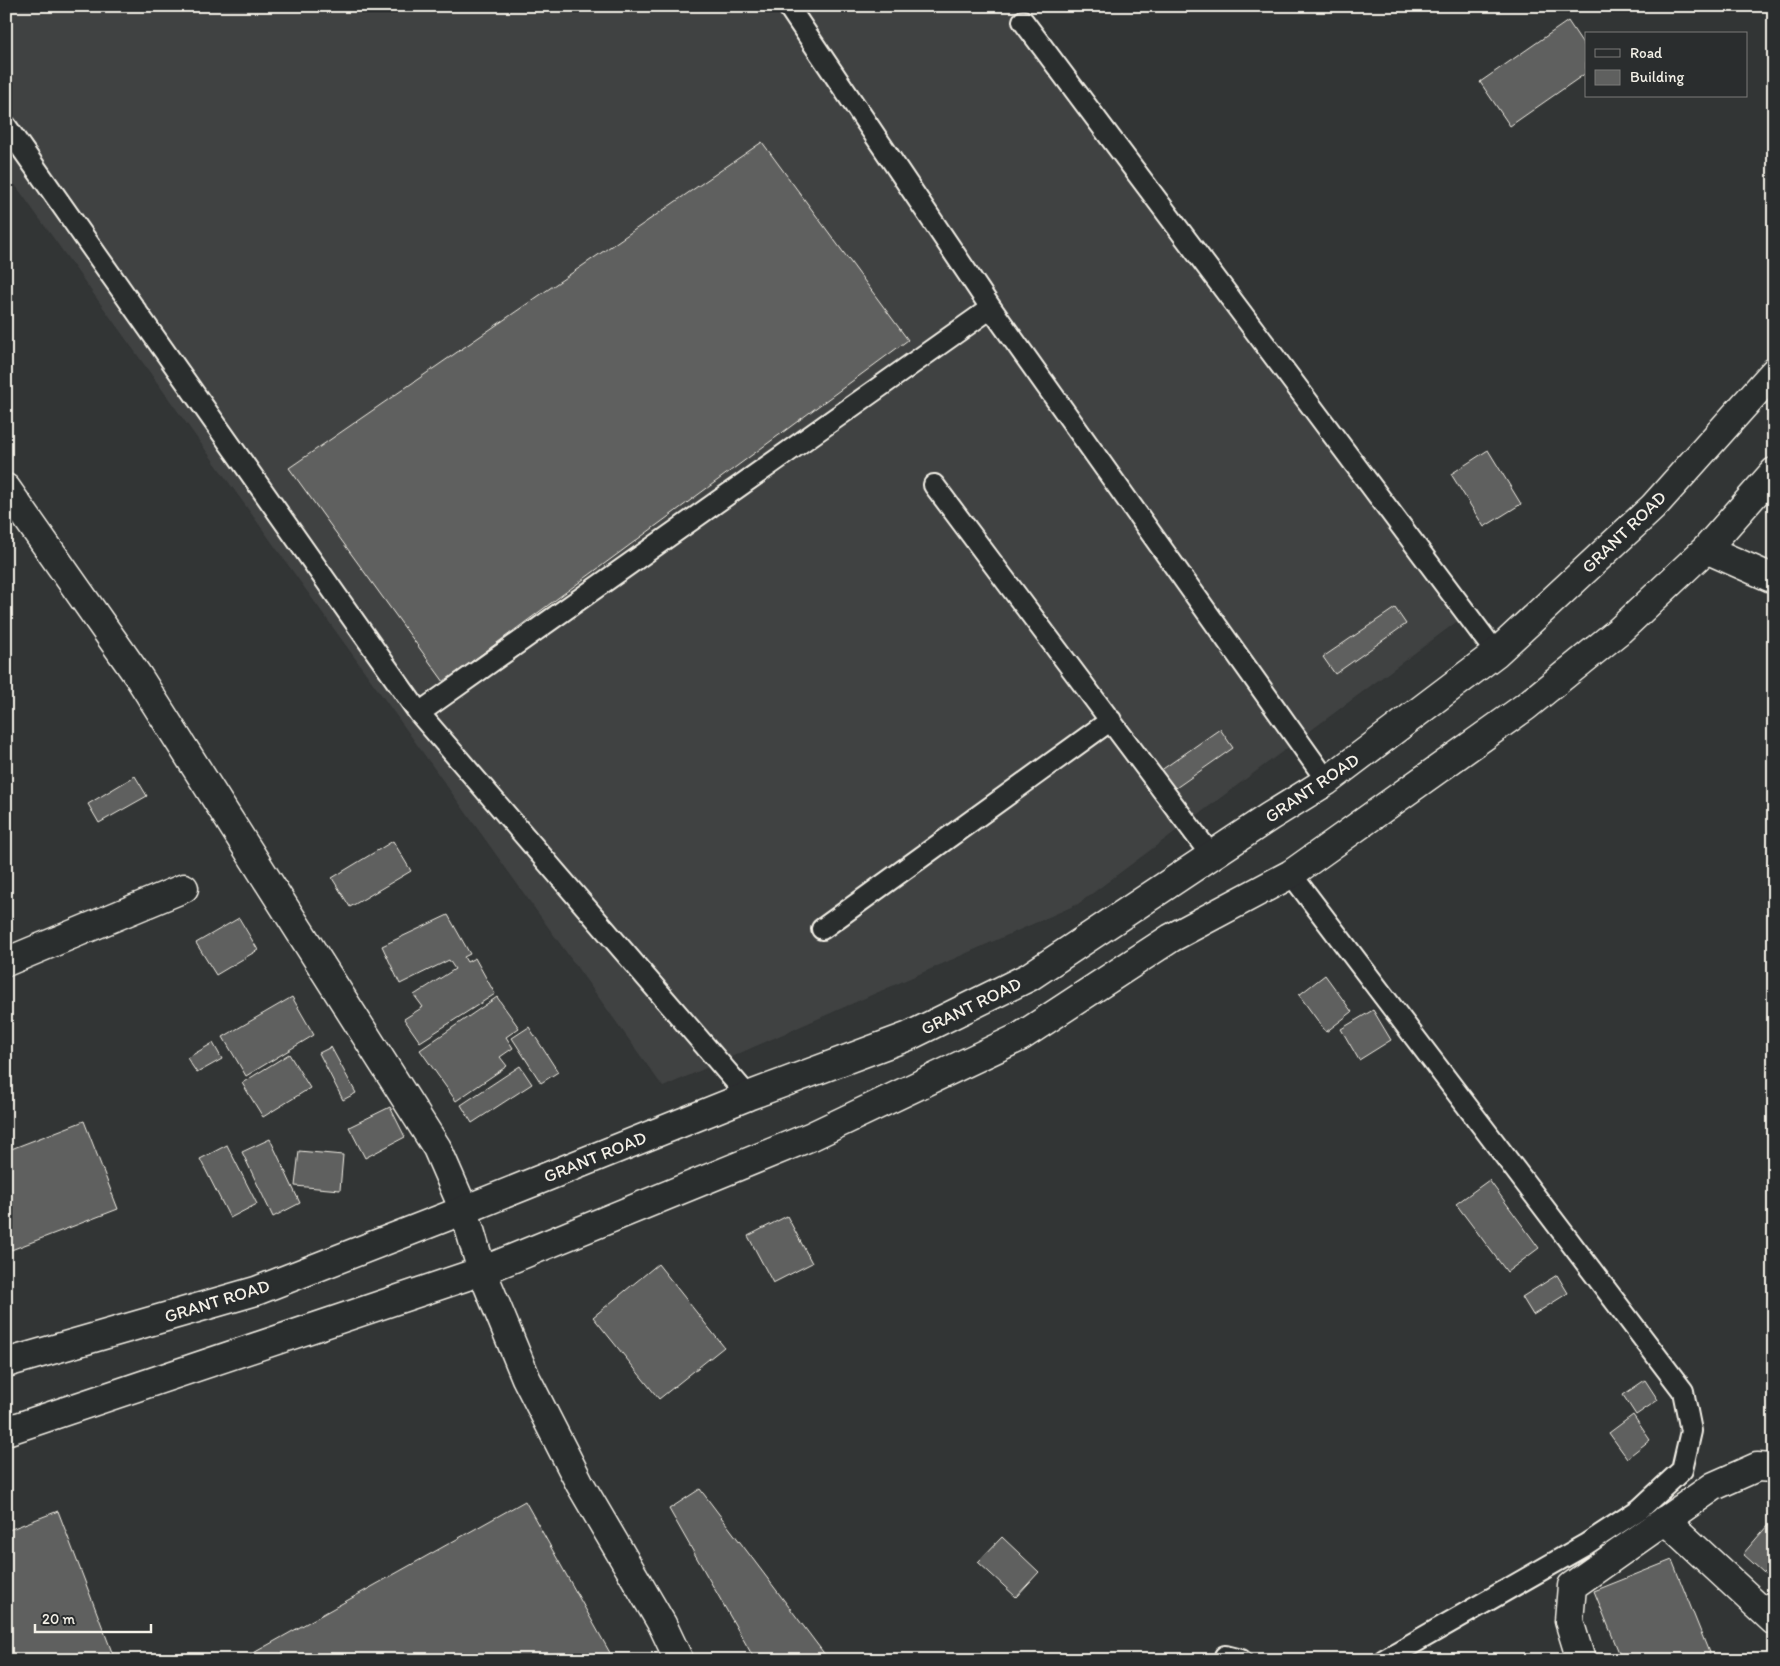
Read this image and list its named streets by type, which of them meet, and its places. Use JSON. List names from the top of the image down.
{
  "streets": {
    "main road": ["GRANT ROAD"]
  },
  "legend": ["Road", "Building"],
  "scale_bar": "20 m"
}
